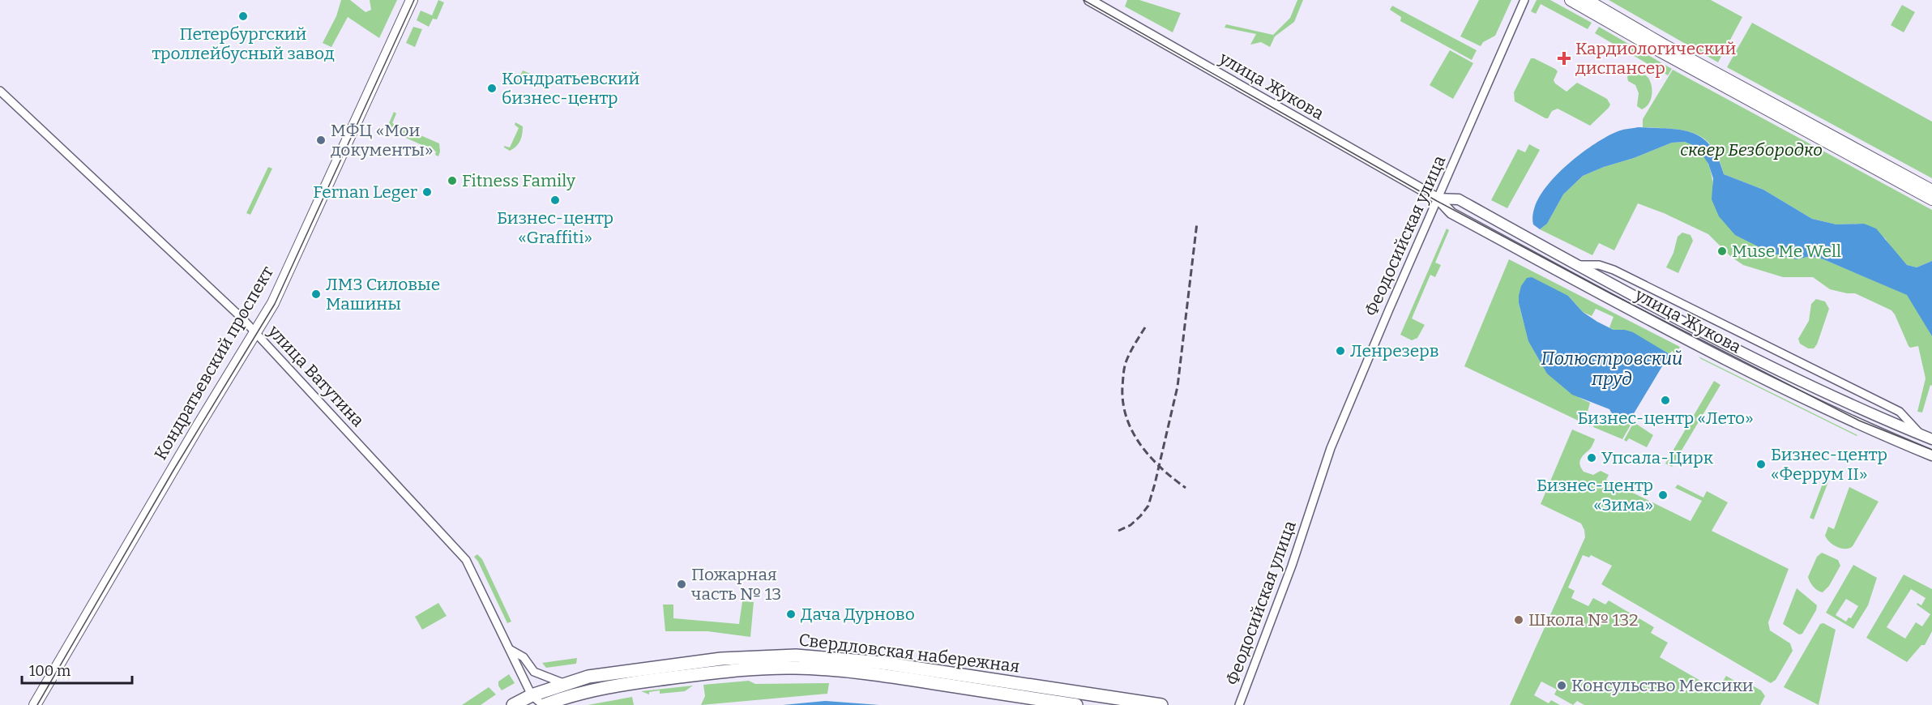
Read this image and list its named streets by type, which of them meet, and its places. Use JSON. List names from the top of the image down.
{
  "streets": {
    "main road": ["Кондратьевский проспект", "Свердловская набережная"],
    "street": ["улица Жукова", "Феодосийская улица", "улица Ватутина"]
  },
  "crossings": [
    ["улица Жукова", "Феодосийская улица"],
    ["Кондратьевский проспект", "улица Ватутина"],
    ["улица Ватутина", "Свердловская набережная"]
  ],
  "water": ["Полюстровский пруд"],
  "parks": ["сквер Безбородко"],
  "places": {
    "other": [
      "Петербургский троллейбусный завод",
      "Кондратьевский бизнес-центр",
      "МФЦ «Мои документы»",
      "Fitness Family",
      "Fernan Leger",
      "Бизнес-центр «Graffiti»",
      "Muse Me Well",
      "ЛМЗ Силовые Машины",
      "Ленрезерв",
      "Бизнес-центр «Лето»",
      "Упсала-Цирк",
      "Бизнес-центр «Феррум II»",
      "Бизнес-центр «Зима»",
      "Пожарная часть № 13",
      "Дача Дурново",
      "Школа № 132",
      "Консульство Мексики"
    ],
    "health": ["Кардиологический диспансер"]
  },
  "scale_bar": "100 m"
}
